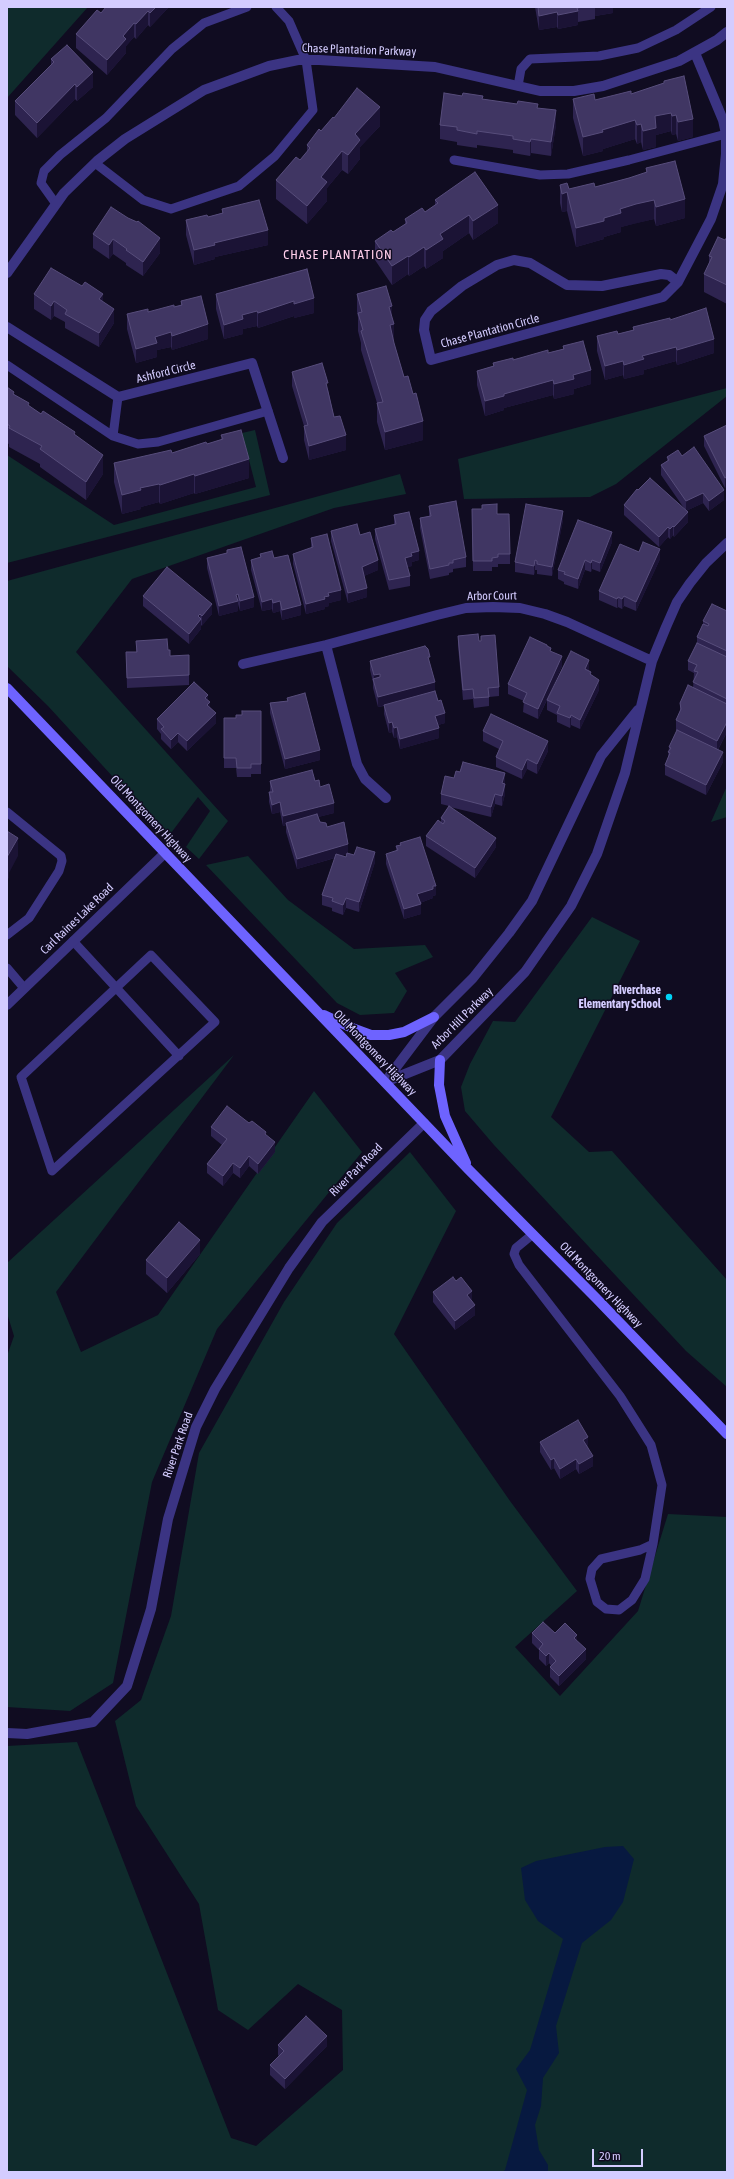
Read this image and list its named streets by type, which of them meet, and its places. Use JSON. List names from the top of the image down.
{
  "streets": {
    "street": [
      "Chase Plantation Parkway",
      "Chase Plantation Circle",
      "Ashford Circle",
      "Arbor Court",
      "Old Montgomery Highway",
      "Carl Raines Lake Road",
      "Arbor Hill Parkway",
      "River Park Road"
    ]
  },
  "crossings": [
    ["Chase Plantation Parkway", "Chase Plantation Circle"],
    ["Arbor Court", "Arbor Hill Parkway"],
    ["Old Montgomery Highway", "Carl Raines Lake Road"],
    ["Old Montgomery Highway", "Arbor Hill Parkway"],
    ["Old Montgomery Highway", "River Park Road"]
  ],
  "districts": ["CHASE PLANTATION"],
  "places": ["Riverchase Elementary School"],
  "scale_bar": "20 m"
}
